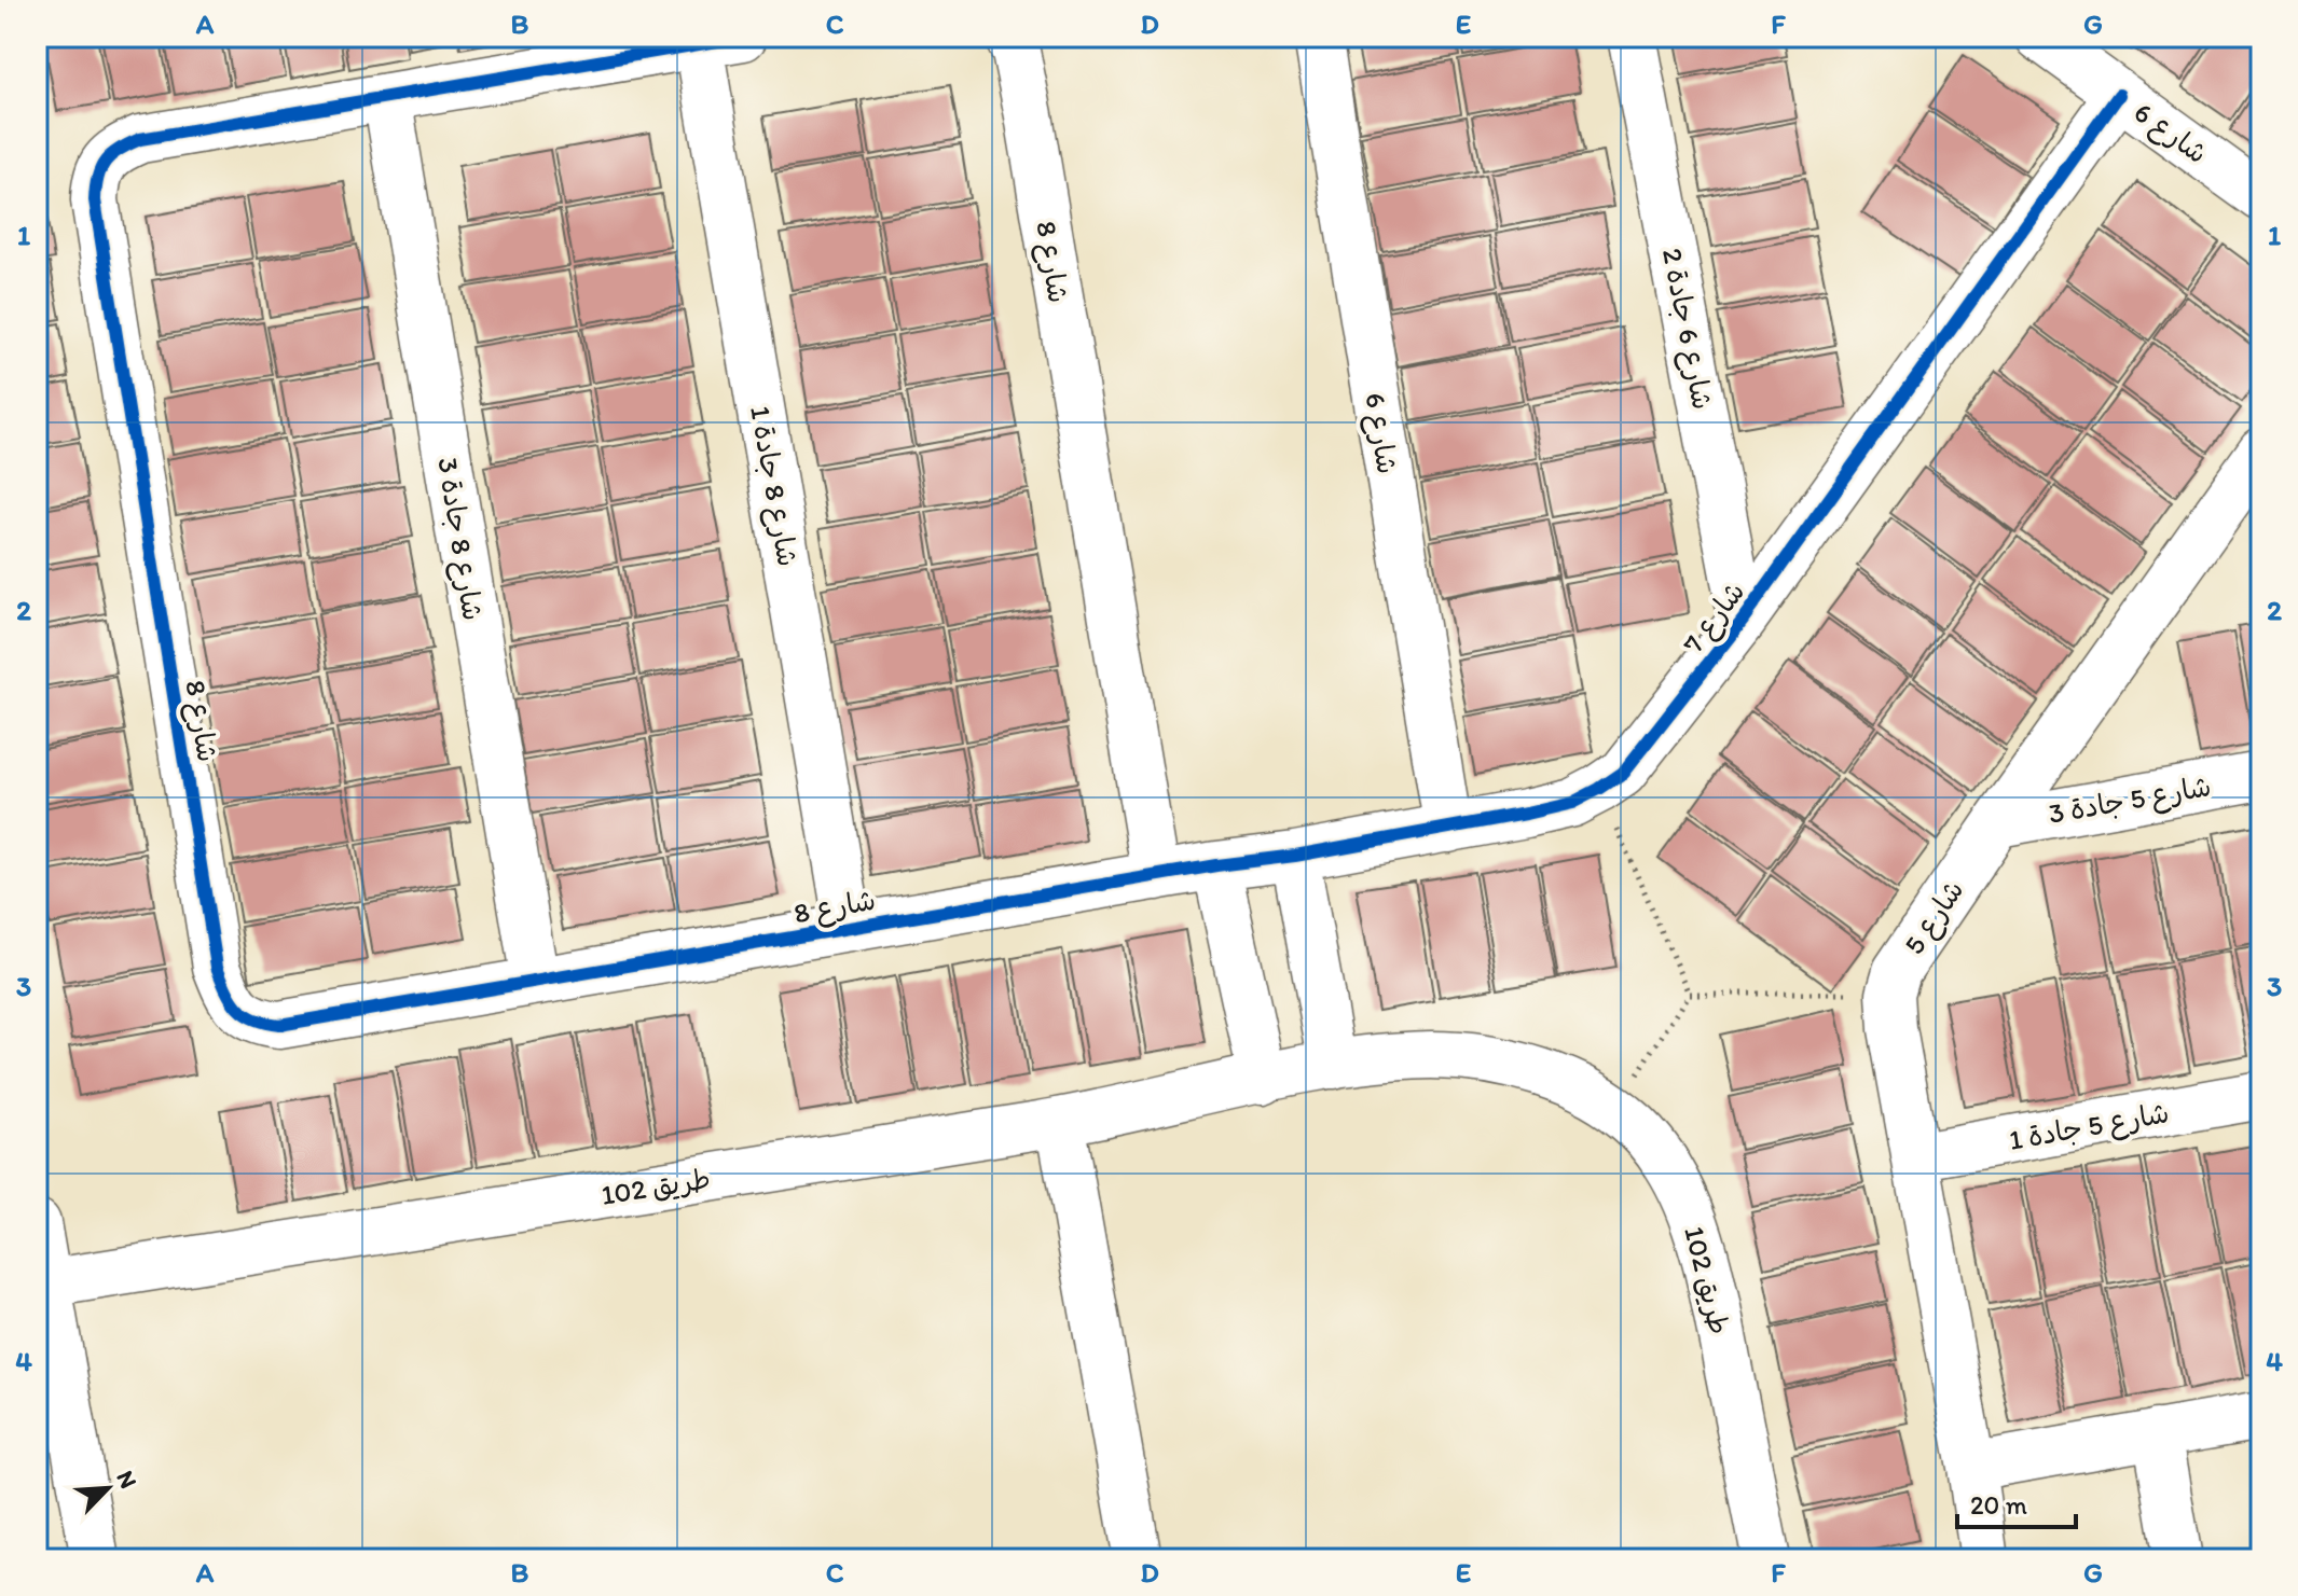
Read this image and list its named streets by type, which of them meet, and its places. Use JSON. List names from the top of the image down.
{
  "streets": {
    "street": [
      "شارع 6",
      "شارع 8",
      "شارع 6 جادة 2",
      "شارع 8 جادة 1",
      "شارع 8 جادة 3",
      "شارع 7",
      "شارع 5 جادة 3",
      "شارع 5",
      "شارع 5 جادة 1",
      "طريق 102"
    ]
  },
  "crossings": [
    ["شارع 6", "شارع 7"],
    ["شارع 8", "شارع 8 جادة 1"],
    ["شارع 8", "شارع 8 جادة 3"],
    ["شارع 8", "شارع 7"],
    ["شارع 6 جادة 2", "شارع 7"],
    ["شارع 5 جادة 3", "شارع 5"],
    ["شارع 5", "شارع 5 جادة 1"]
  ],
  "scale_bar": "20 m",
  "north": "top right",
  "grid": {
    "columns": [
      "A",
      "B",
      "C",
      "D",
      "E",
      "F",
      "G"
    ],
    "rows": [
      "1",
      "2",
      "3",
      "4"
    ]
  }
}
